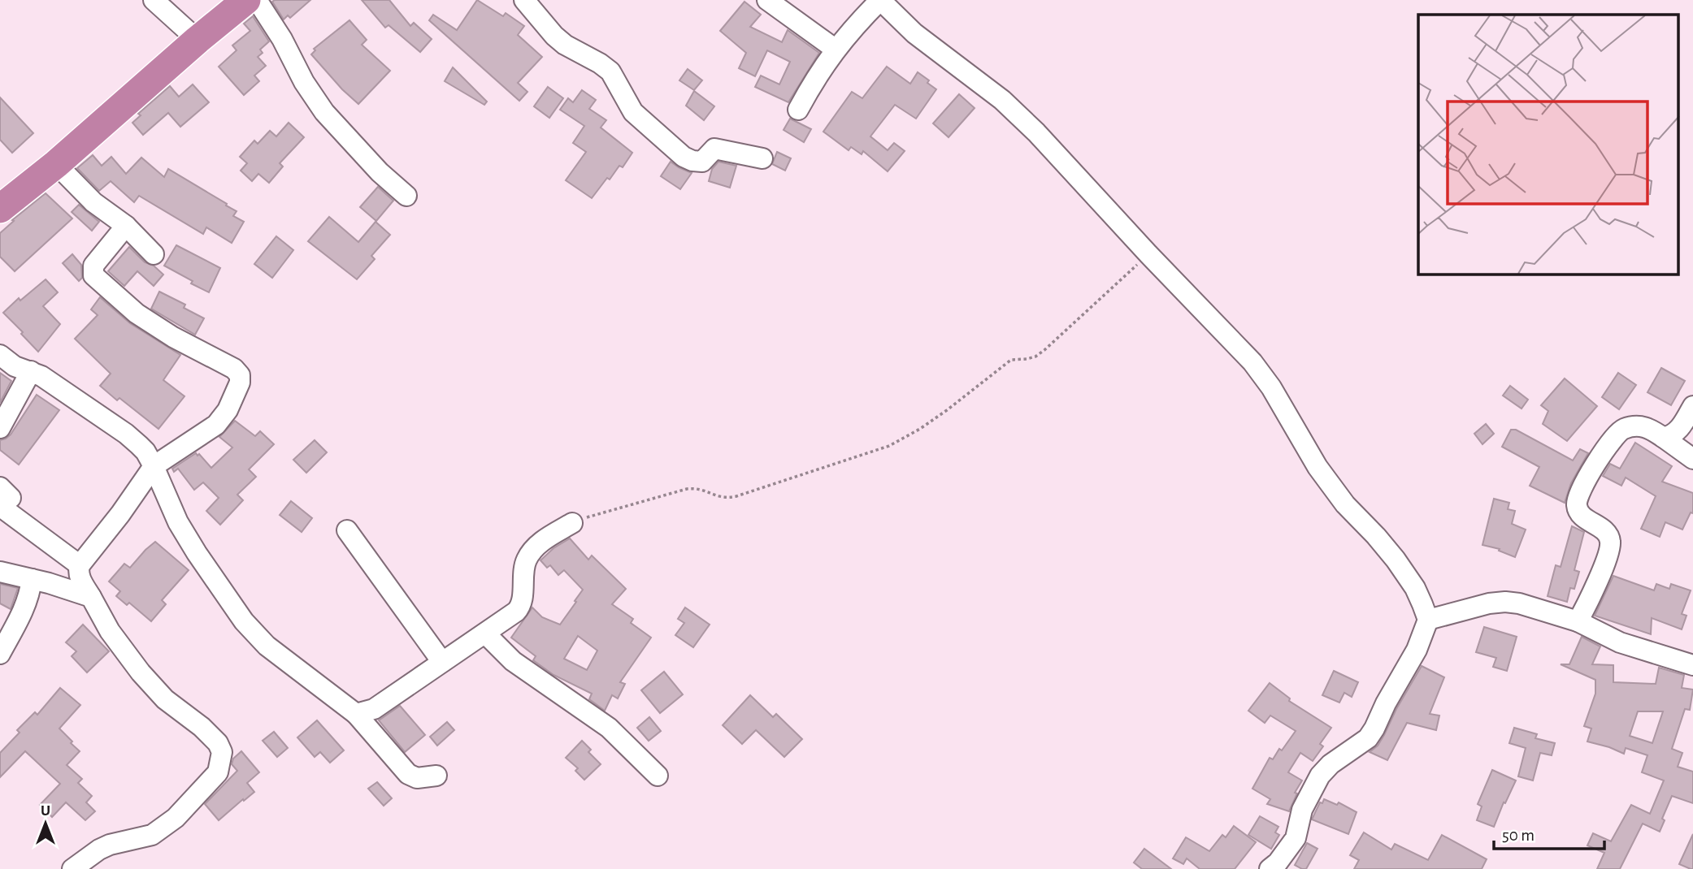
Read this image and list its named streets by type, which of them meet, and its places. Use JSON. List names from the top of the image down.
{
  "scale_bar": "50 m",
  "north": "top"
}
